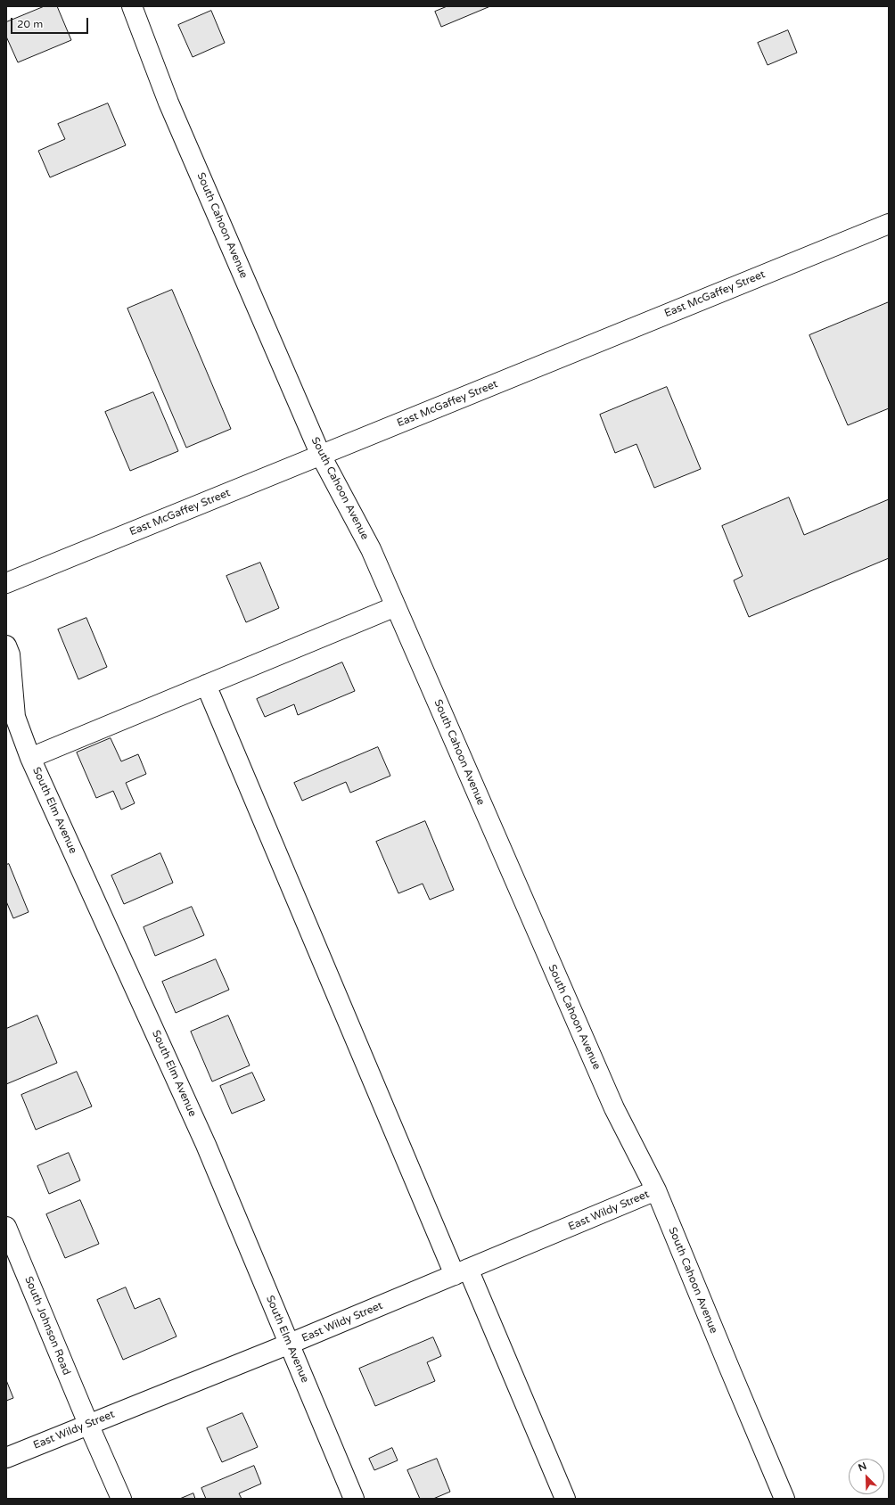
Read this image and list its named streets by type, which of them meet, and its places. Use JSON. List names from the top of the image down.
{
  "streets": {
    "street": [
      "South Cahoon Avenue",
      "East McGaffey Street",
      "South Elm Avenue",
      "East Wildy Street",
      "South Johnson Road"
    ]
  },
  "crossings": [
    ["South Cahoon Avenue", "East McGaffey Street"],
    ["South Cahoon Avenue", "East Wildy Street"],
    ["South Elm Avenue", "East Wildy Street"],
    ["East Wildy Street", "South Johnson Road"]
  ],
  "scale_bar": "20 m",
  "north": "top left"
}
